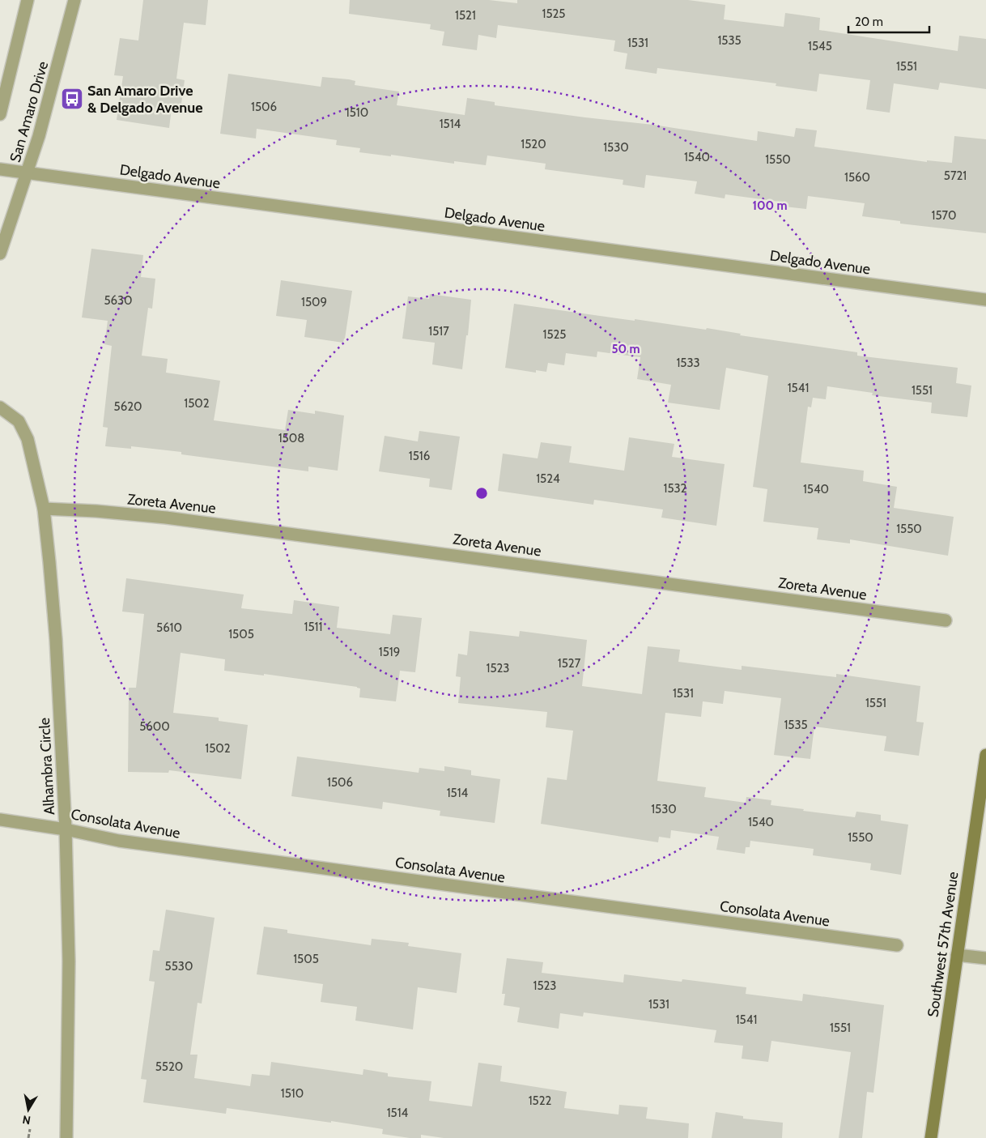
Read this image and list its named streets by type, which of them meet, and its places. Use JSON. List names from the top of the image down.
{
  "streets": {
    "main road": ["Southwest 57th Avenue"],
    "street": [
      "San Amaro Drive",
      "Delgado Avenue",
      "Zoreta Avenue",
      "Alhambra Circle",
      "Consolata Avenue"
    ]
  },
  "crossings": [
    ["San Amaro Drive", "Delgado Avenue"],
    ["Zoreta Avenue", "Alhambra Circle"],
    ["Alhambra Circle", "Consolata Avenue"]
  ],
  "places": {
    "bus stop": ["San Amaro Drive & Delgado Avenue"]
  },
  "house_numbers": [
    "1525",
    "1521",
    "1535",
    "1531",
    "1545",
    "1551",
    "1506",
    "1510",
    "1514",
    "1520",
    "1530",
    "1540",
    "1550",
    "5721",
    "1560",
    "1570",
    "5630",
    "1509",
    "1517",
    "1525",
    "1533",
    "1541",
    "1551",
    "1502",
    "5620",
    "1508",
    "1516",
    "1524",
    "1532",
    "1540",
    "1550",
    "1511",
    "5610",
    "1505",
    "1519",
    "1527",
    "1523",
    "1531",
    "1551",
    "1535",
    "5600",
    "1502",
    "1506",
    "1514",
    "1530",
    "1540",
    "1550",
    "1505",
    "5530",
    "1523",
    "1531",
    "1541",
    "1551",
    "5520",
    "1510",
    "1522",
    "1514"
  ],
  "scale_bar": "20 m",
  "north": "bottom",
  "rings": ["100 m", "50 m"]
}
